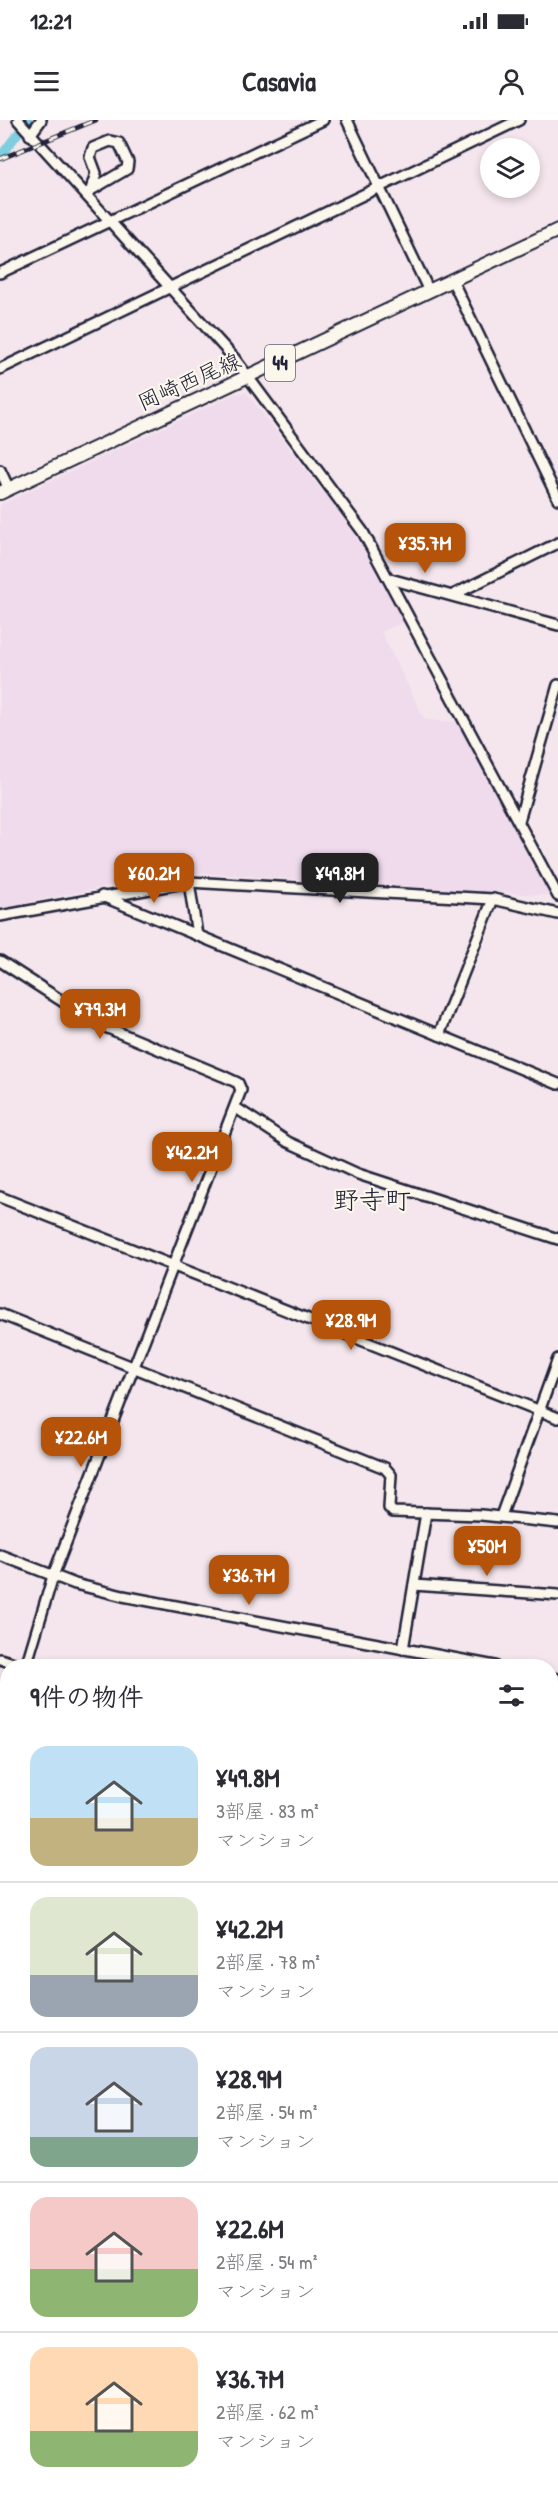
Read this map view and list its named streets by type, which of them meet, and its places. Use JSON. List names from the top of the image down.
{
  "streets": {
    "main road": ["44", "岡崎西尾線"]
  },
  "districts": ["野寺町"],
  "page": {
    "status": "12:21",
    "header": "Casavia",
    "price": [
      "¥35.7M",
      "¥60.2M",
      "¥49.8M",
      "¥79.3M",
      "¥42.2M",
      "¥28.9M",
      "¥22.6M",
      "¥50M",
      "¥36.7M"
    ],
    "heading": "9件の物件",
    "list": [
      {
        "name": "¥49.8M",
        "note": "3部屋 · 83 m² · マンション"
      },
      {
        "name": "¥42.2M",
        "note": "2部屋 · 78 m² · マンション"
      },
      {
        "name": "¥28.9M",
        "note": "2部屋 · 54 m² · マンション"
      },
      {
        "name": "¥22.6M",
        "note": "2部屋 · 54 m² · マンション"
      },
      {
        "name": "¥36.7M",
        "note": "2部屋 · 62 m² · マンション"
      }
    ]
  }
}
